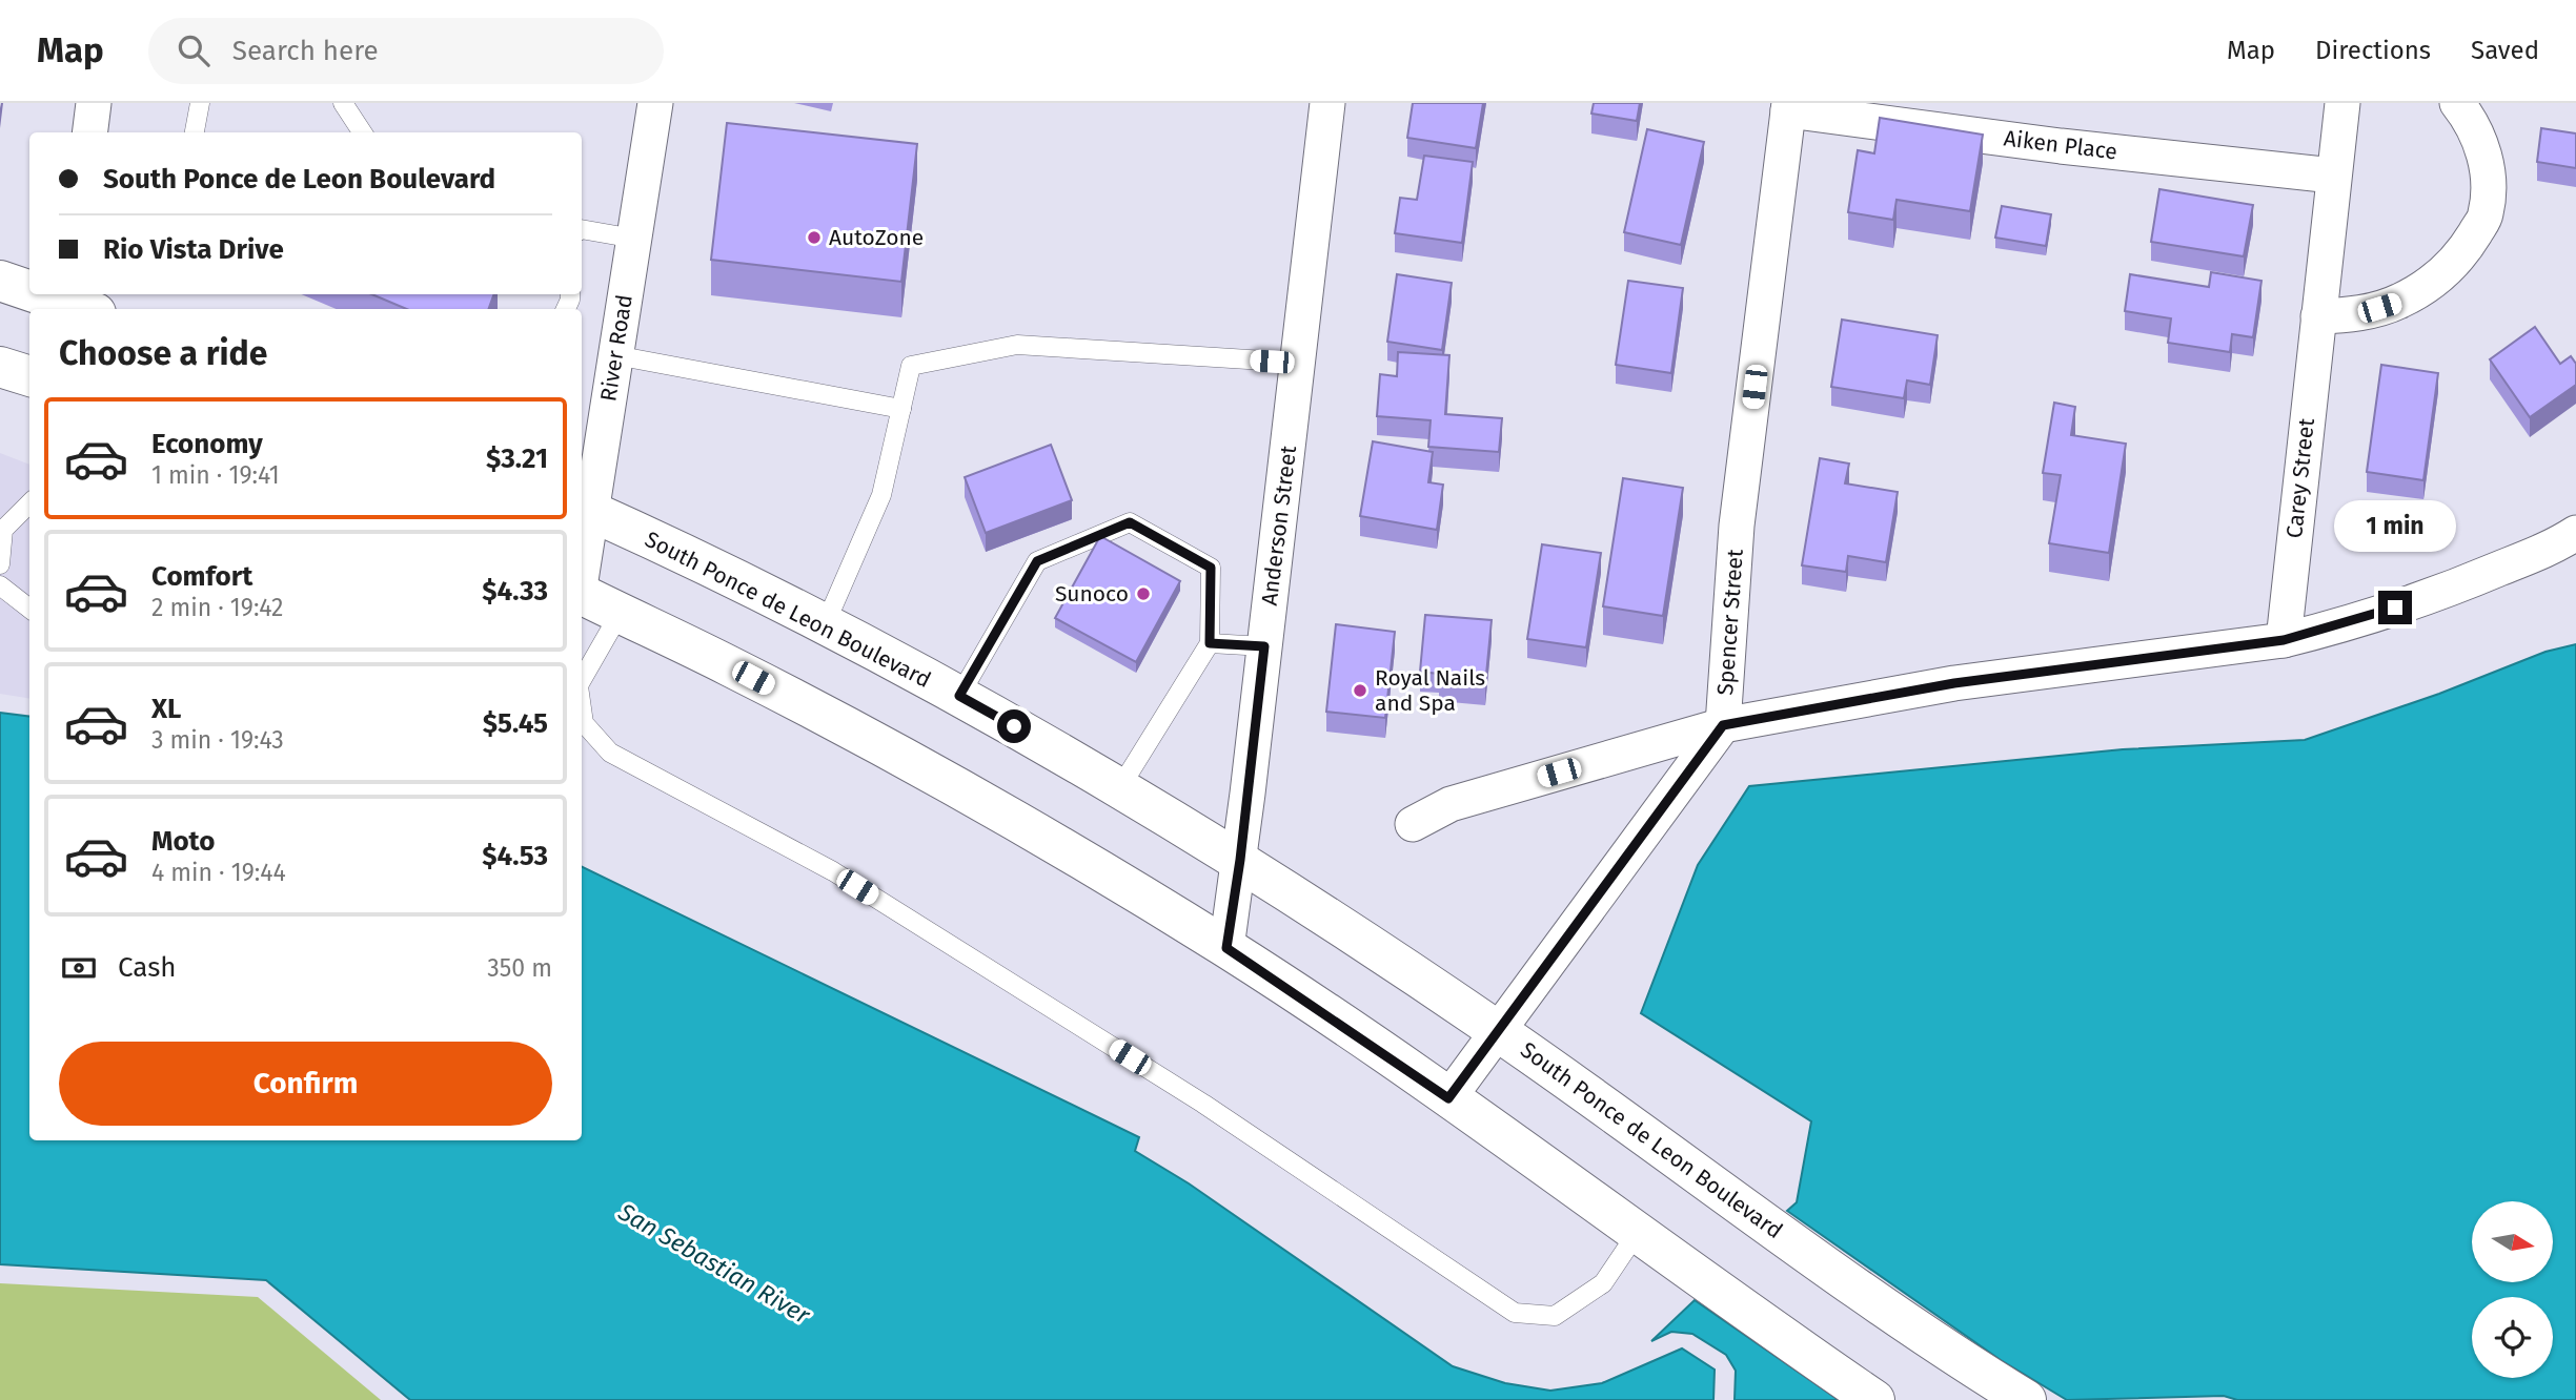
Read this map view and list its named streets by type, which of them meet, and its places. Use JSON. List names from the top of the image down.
{
  "streets": {
    "highway": ["South Ponce de Leon Boulevard"],
    "street": [
      "Aiken Place",
      "River Road",
      "Carey Street",
      "Anderson Street",
      "Spencer Street"
    ]
  },
  "crossings": [
    ["Aiken Place", "Carey Street"],
    ["Aiken Place", "Spencer Street"],
    ["River Road", "South Ponce de Leon Boulevard"],
    ["Anderson Street", "South Ponce de Leon Boulevard"],
    ["South Ponce de Leon Boulevard", "Spencer Street"]
  ],
  "water": ["San Sebastian River"],
  "places": ["AutoZone", "Sunoco", "Royal Nails and Spa"],
  "north": "right",
  "page": {
    "header": "Map",
    "search": "Search here",
    "nav": ["Map", "Directions", "Saved"],
    "banner": ["South Ponce de Leon Boulevard", "Rio Vista Drive"],
    "heading": "Choose a ride",
    "list": [
      {
        "name": "Economy",
        "note": "1 min · 19:41",
        "value": "$3.21"
      },
      {
        "name": "Comfort",
        "note": "2 min · 19:42",
        "value": "$4.33"
      },
      {
        "name": "XL",
        "note": "3 min · 19:43",
        "value": "$5.45"
      },
      {
        "name": "Moto",
        "note": "4 min · 19:44",
        "value": "$4.53"
      }
    ],
    "bubble": "1 min",
    "pay": ["Cash", "350 m"],
    "buttons": "Confirm"
  }
}
